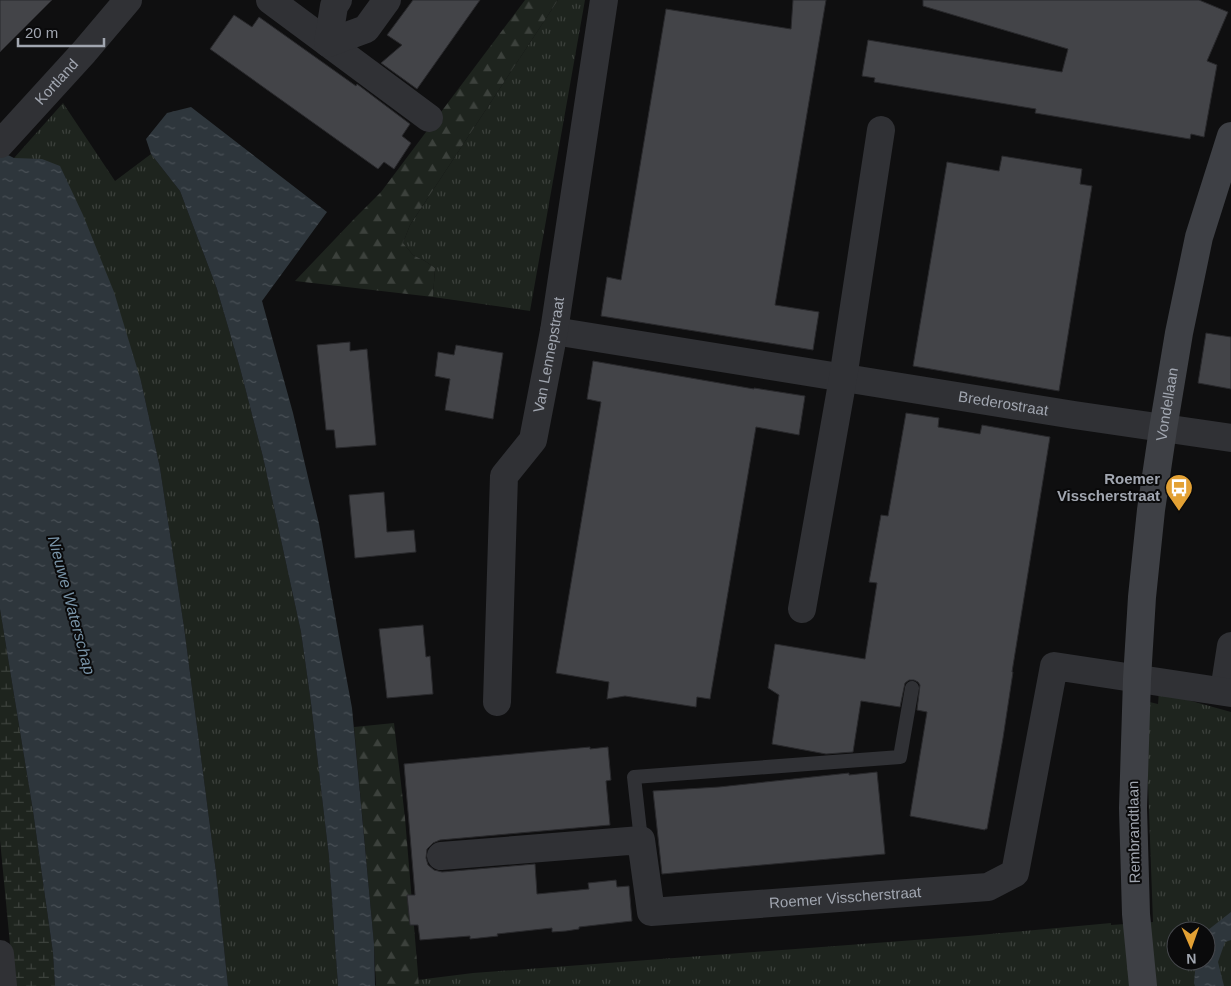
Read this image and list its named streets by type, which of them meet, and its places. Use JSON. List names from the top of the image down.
{
  "streets": {
    "street": [
      "Kortland",
      "Van Lennepstraat",
      "Brederostraat",
      "Vondellaan",
      "Rembrandtlaan",
      "Roemer Visscherstraat"
    ]
  },
  "crossings": [
    ["Van Lennepstraat", "Brederostraat"],
    ["Brederostraat", "Vondellaan"],
    ["Vondellaan", "Rembrandtlaan"],
    ["Vondellaan", "Roemer Visscherstraat"],
    ["Rembrandtlaan", "Roemer Visscherstraat"]
  ],
  "water": ["Nieuwe Waterschap"],
  "places": {
    "bus stop": ["Roemer Visscherstraat"]
  },
  "scale_bar": "20 m",
  "north": "bottom"
}
